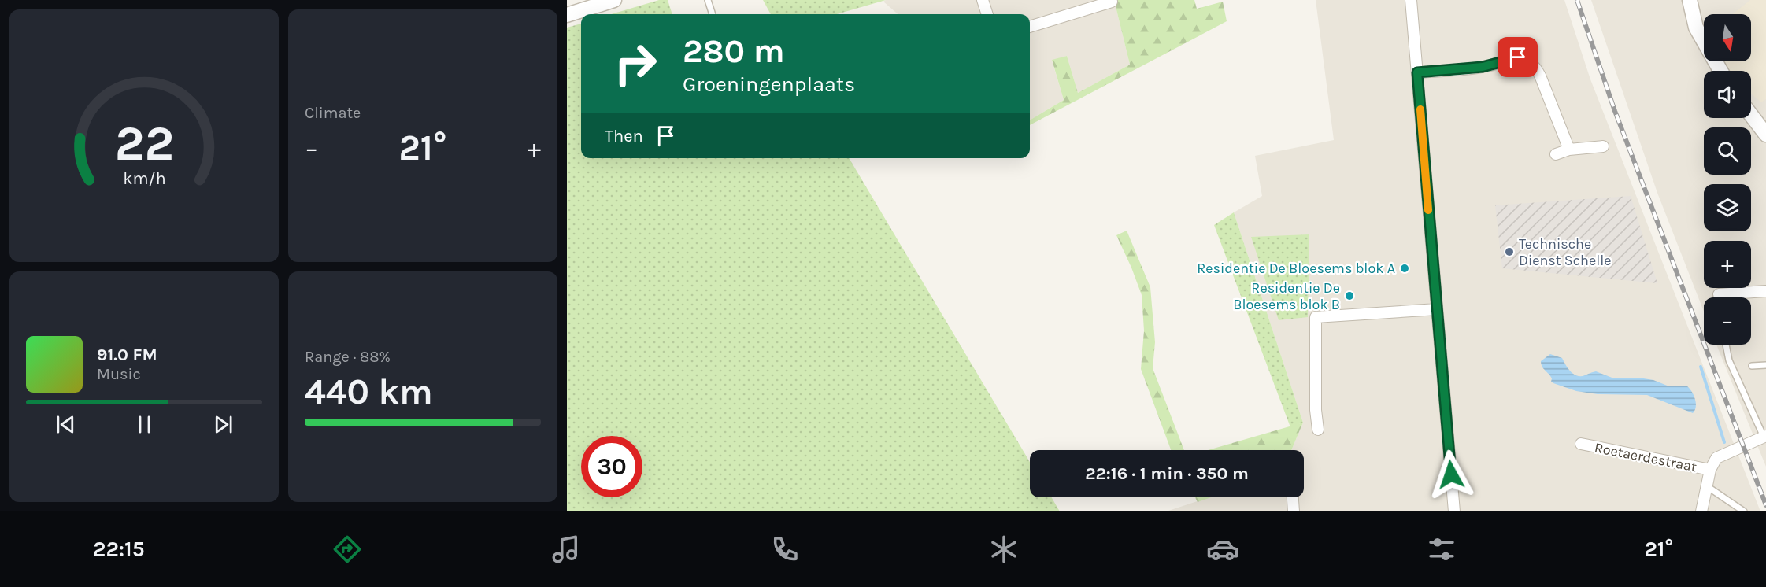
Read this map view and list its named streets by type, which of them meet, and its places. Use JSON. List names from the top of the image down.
{
  "streets": {
    "street": ["Roetaerdestraat"]
  },
  "places": ["Technische Dienst Schelle", "Residentie De Bloesems blok A", "Residentie De Bloesems blok B"],
  "north": "bottom",
  "page": {
    "tile": [
      "Climate",
      ["Range · 88%", "440 km"]
    ],
    "map_buttons": ["+", "−"],
    "turn": ["280 m", "Groeningenplaats"],
    "then": "Then",
    "heat": ["−", "21°", "+"],
    "song": ["91.0 FM", "Music"],
    "limit": "30",
    "trip": "22:16 · 1 min · 350 m",
    "tabs": ["22:15", "21°"],
    "gauge": ["22", "km/h"]
  }
}
